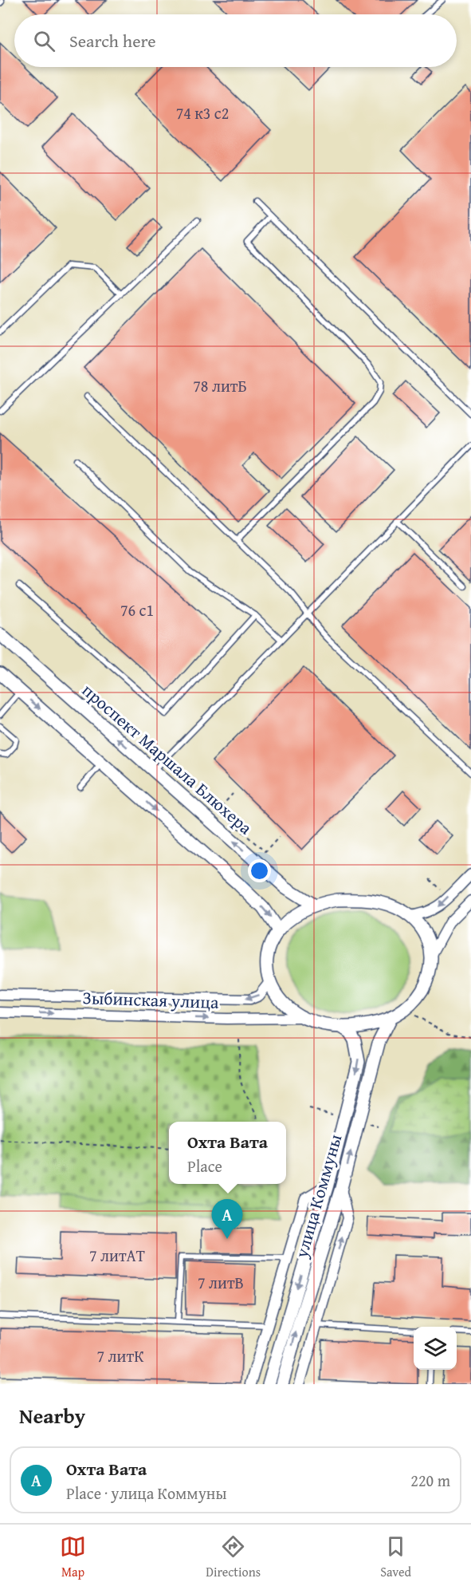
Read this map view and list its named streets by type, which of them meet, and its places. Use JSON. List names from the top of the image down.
{
  "streets": {
    "street": ["проспект Маршала Блюхера", "Зыбинская улица", "улица Коммуны"]
  },
  "crossings": [
    ["проспект Маршала Блюхера", "Зыбинская улица"],
    ["проспект Маршала Блюхера", "улица Коммуны"],
    ["Зыбинская улица", "улица Коммуны"]
  ],
  "house_numbers": [
    "74 к3 с2",
    "78 литБ",
    "76 с1",
    "7 литАТ",
    "7 литВ",
    "7 литК"
  ],
  "page": {
    "search": "Search here",
    "popup": ["Охта Вата", "Place"],
    "pins": "A",
    "heading": "Nearby",
    "list": [
      {
        "mark": "A",
        "name": "Охта Вата",
        "note": "Place · улица Коммуны",
        "value": "220 m"
      }
    ],
    "nav": ["Map", "Directions", "Saved"]
  }
}
